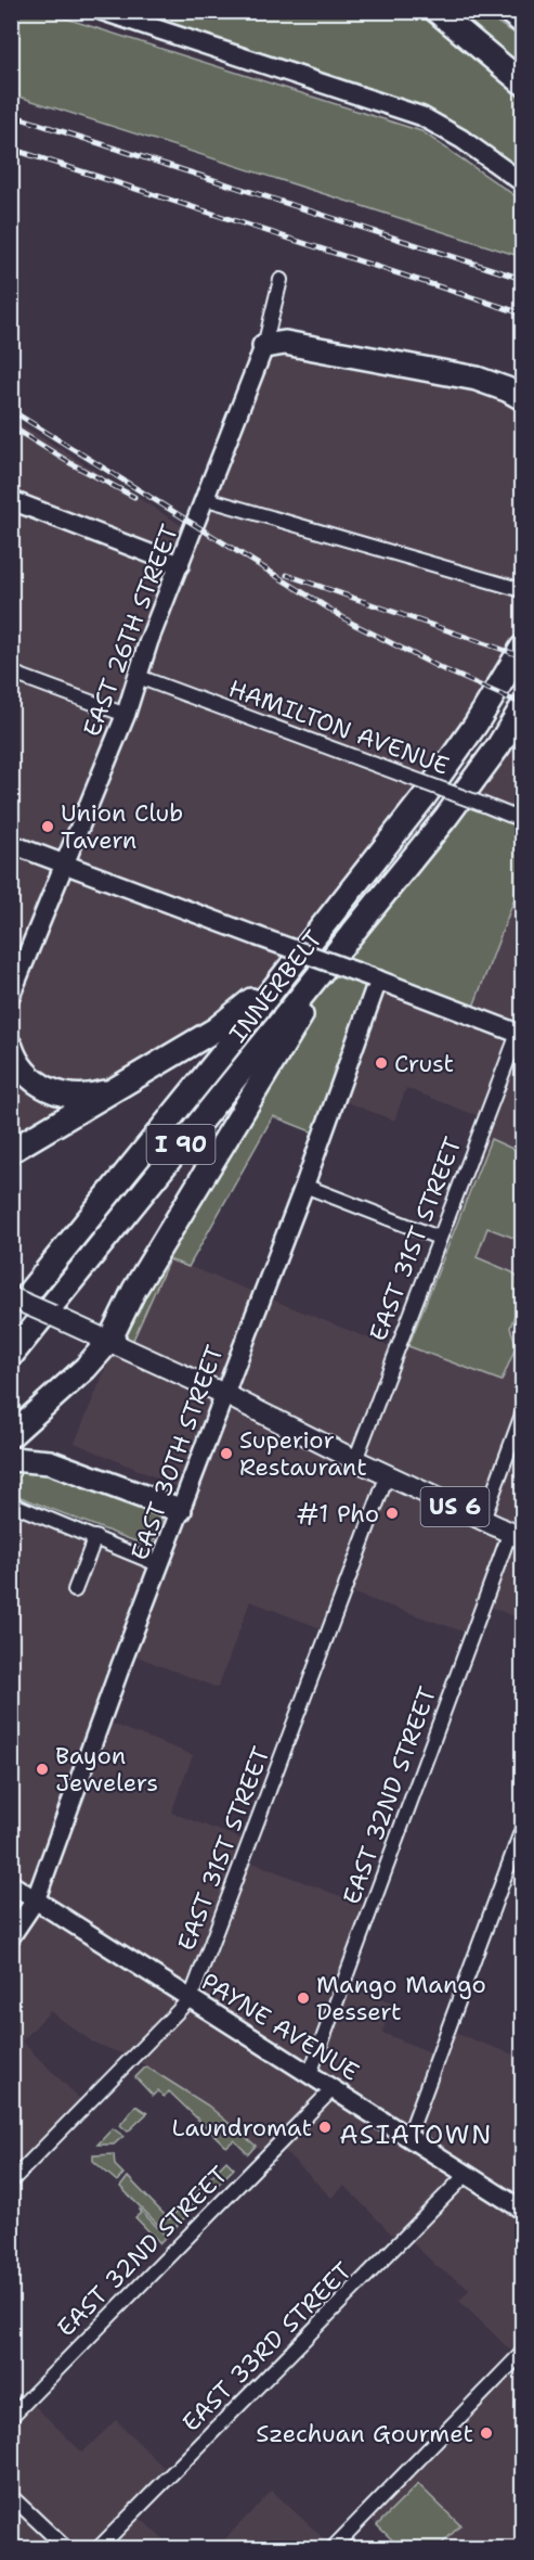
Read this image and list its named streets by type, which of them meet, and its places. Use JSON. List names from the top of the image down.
{
  "streets": {
    "highway": ["INNERBELT", "I 90"],
    "main road": ["US 6"],
    "street": [
      "EAST 26TH STREET",
      "HAMILTON AVENUE",
      "EAST 31ST STREET",
      "EAST 30TH STREET",
      "EAST 32ND STREET",
      "PAYNE AVENUE",
      "EAST 33RD STREET"
    ]
  },
  "crossings": [
    ["EAST 26TH STREET", "HAMILTON AVENUE"],
    ["EAST 31ST STREET", "US 6"],
    ["EAST 31ST STREET", "PAYNE AVENUE"],
    ["EAST 30TH STREET", "US 6"],
    ["EAST 30TH STREET", "PAYNE AVENUE"],
    ["US 6", "EAST 32ND STREET"],
    ["EAST 32ND STREET", "PAYNE AVENUE"],
    ["PAYNE AVENUE", "EAST 33RD STREET"]
  ],
  "districts": ["ASIATOWN"],
  "places": [
    "Union Club Tavern",
    "Crust",
    "Superior Restaurant",
    "#1 Pho",
    "Bayon Jewelers",
    "Mango Mango Dessert",
    "Laundromat",
    "Szechuan Gourmet"
  ]
}
